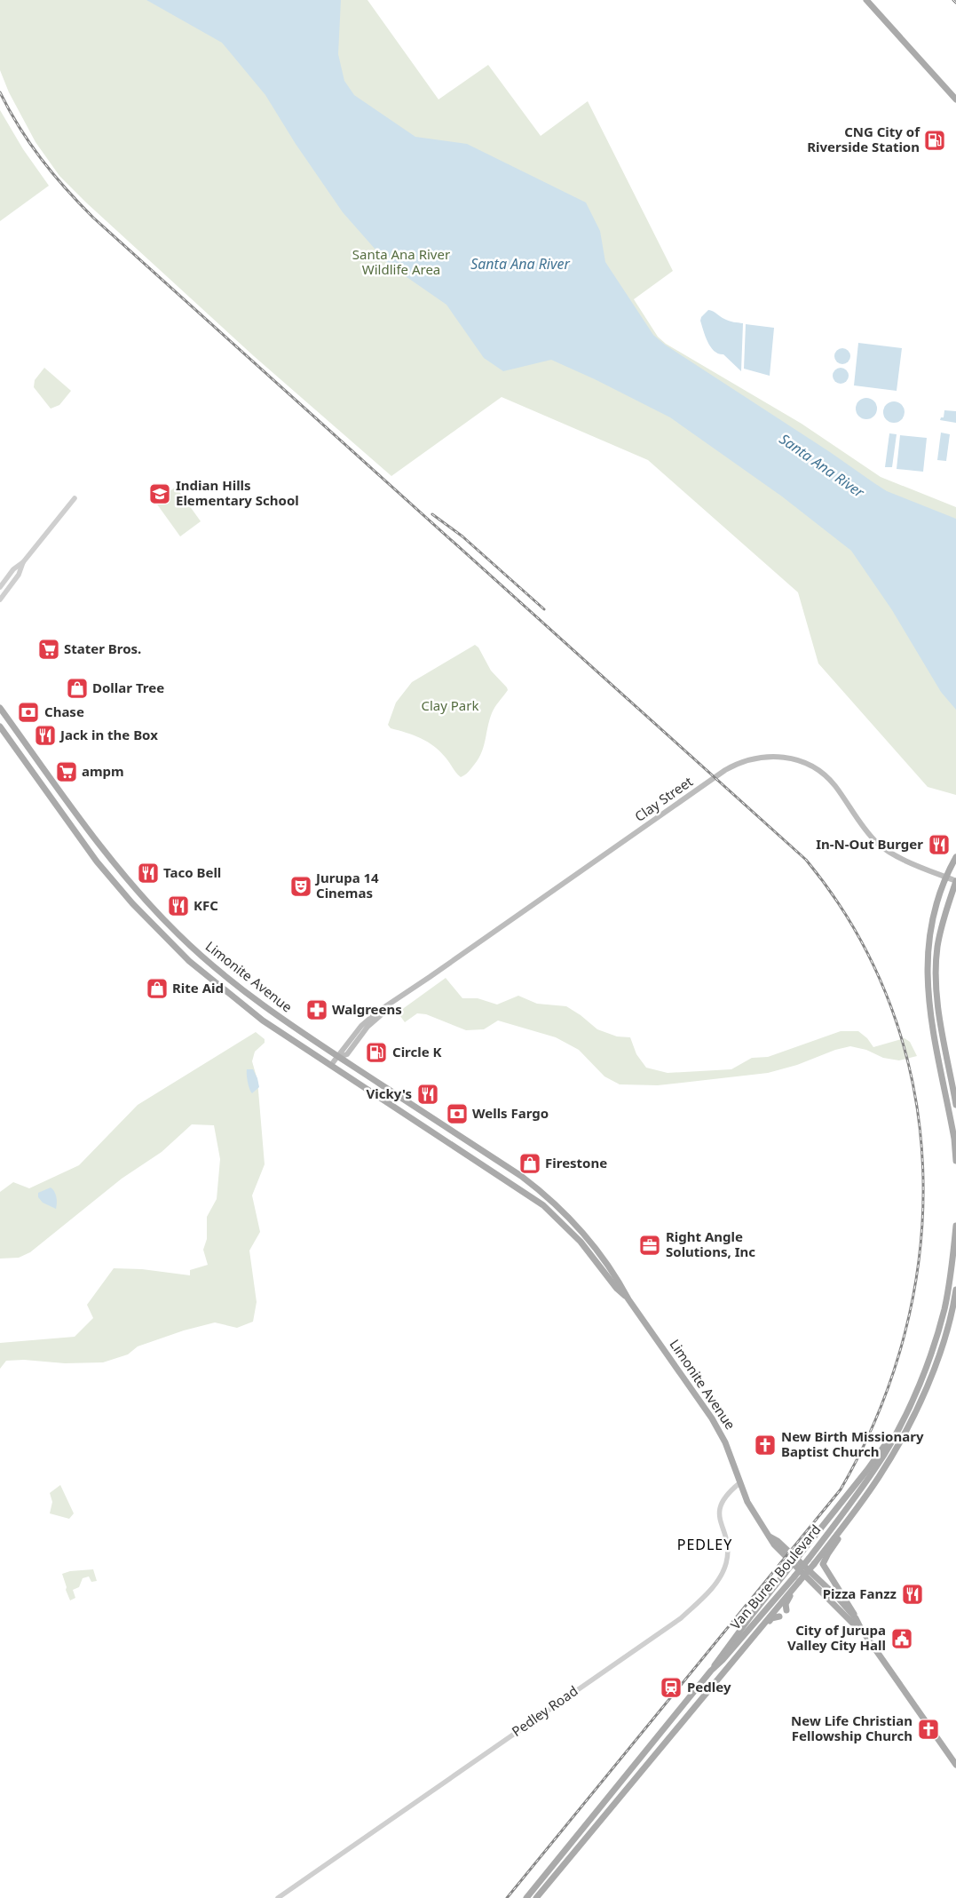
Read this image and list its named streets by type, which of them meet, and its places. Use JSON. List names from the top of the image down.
{
  "streets": {
    "main road": ["Clay Street", "Limonite Avenue", "Van Buren Boulevard"],
    "street": ["Pedley Road"]
  },
  "crossings": [
    ["Clay Street", "Limonite Avenue"],
    ["Limonite Avenue", "Pedley Road"]
  ],
  "districts": ["PEDLEY"],
  "water": ["Santa Ana River"],
  "parks": ["Santa Ana River Wildlife Area", "Clay Park"],
  "places": {
    "fuel station": ["CNG City of Riverside Station", "Circle K"],
    "school or university": ["Indian Hills Elementary School"],
    "supermarket": ["Stater Bros.", "ampm"],
    "shop": ["Dollar Tree", "Rite Aid", "Firestone"],
    "bank": ["Chase", "Wells Fargo"],
    "restaurant": [
      "Jack in the Box",
      "In-N-Out Burger",
      "Taco Bell",
      "KFC",
      "Vicky's",
      "Pizza Fanzz"
    ],
    "theatre": ["Jurupa 14 Cinemas"],
    "pharmacy": ["Walgreens"],
    "office": ["Right Angle Solutions, Inc"],
    "church": ["New Birth Missionary Baptist Church", "New Life Christian Fellowship Church"],
    "public building": ["City of Jurupa Valley City Hall"],
    "station": ["Pedley"]
  }
}
